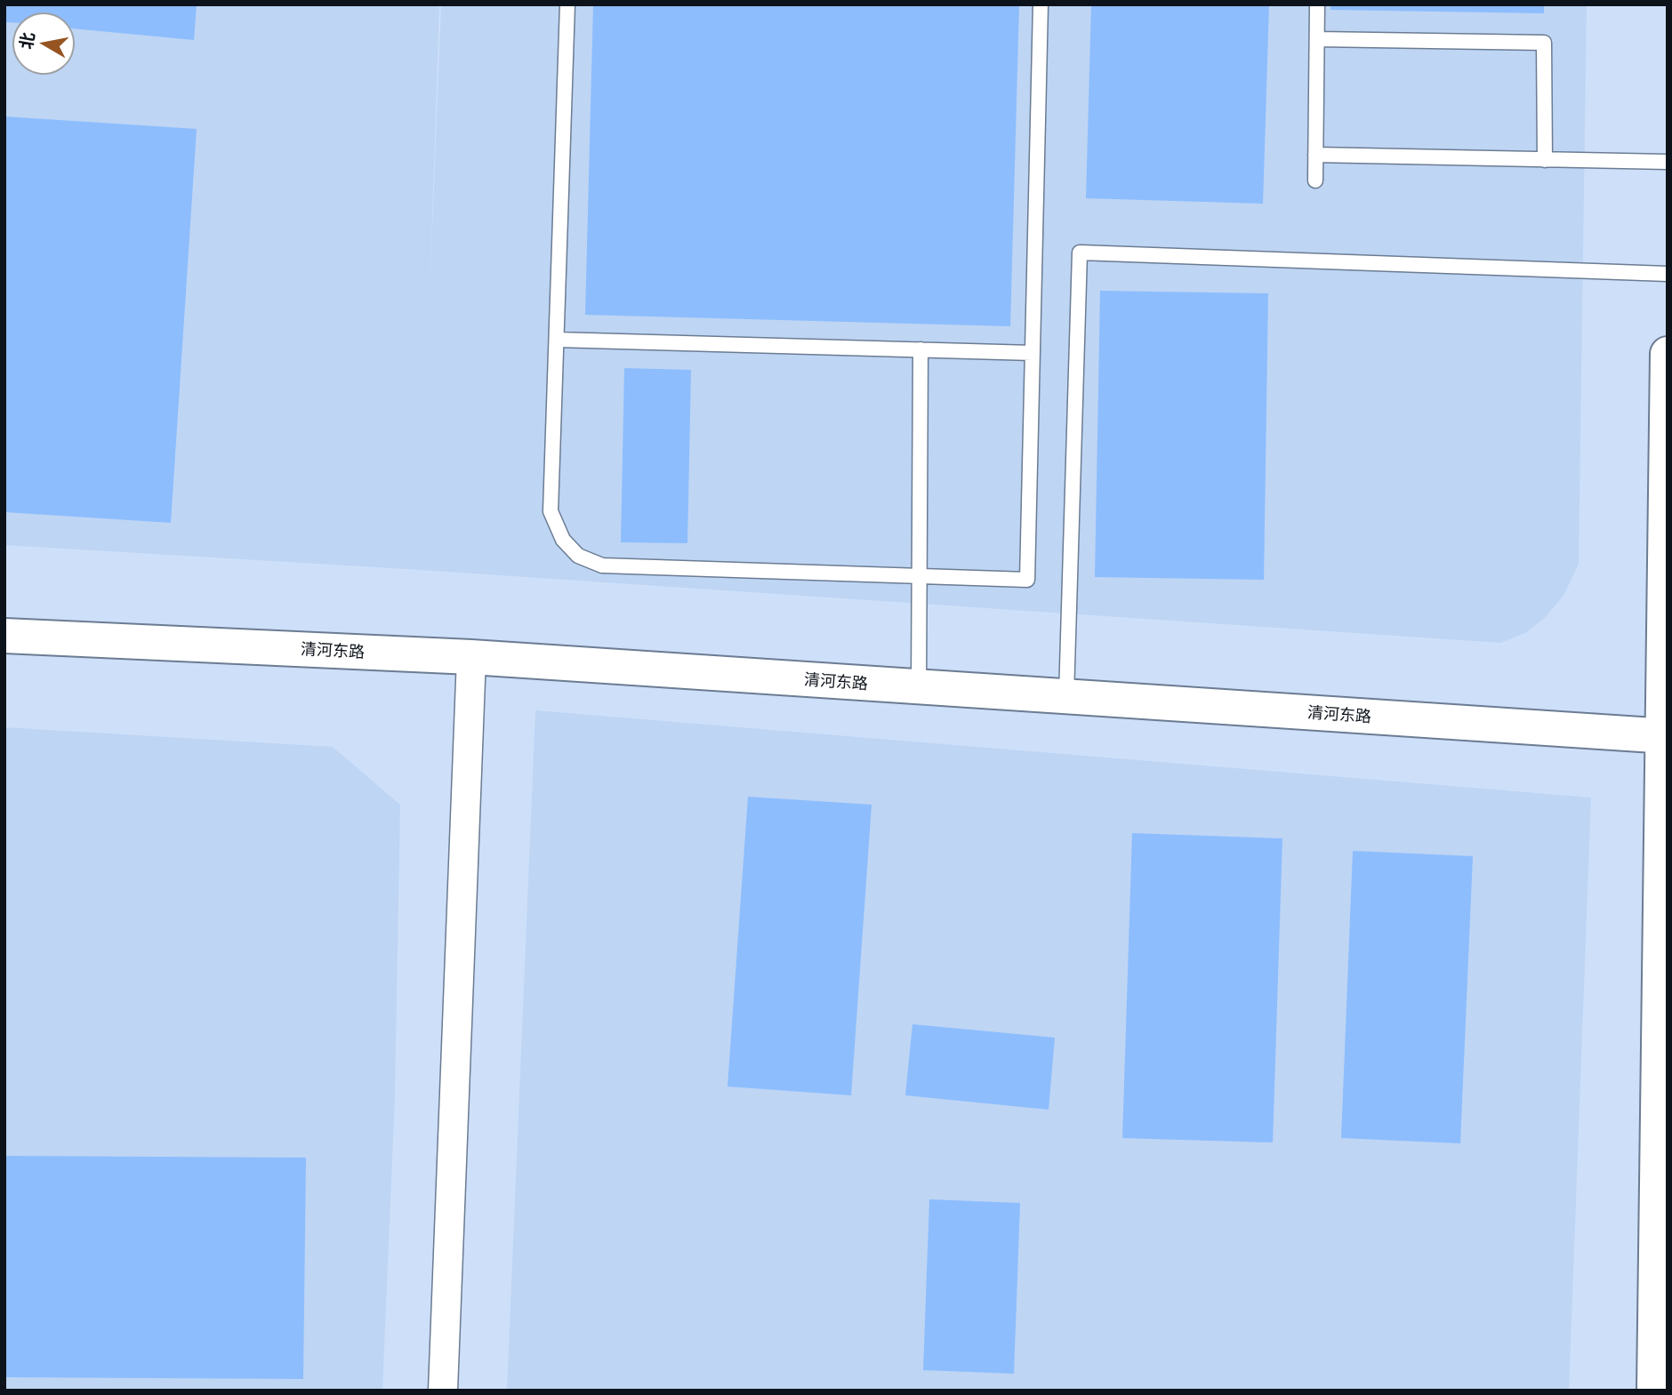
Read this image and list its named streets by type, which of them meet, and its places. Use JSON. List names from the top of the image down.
{
  "streets": {
    "street": ["清河东路"]
  },
  "north": "left"
}
